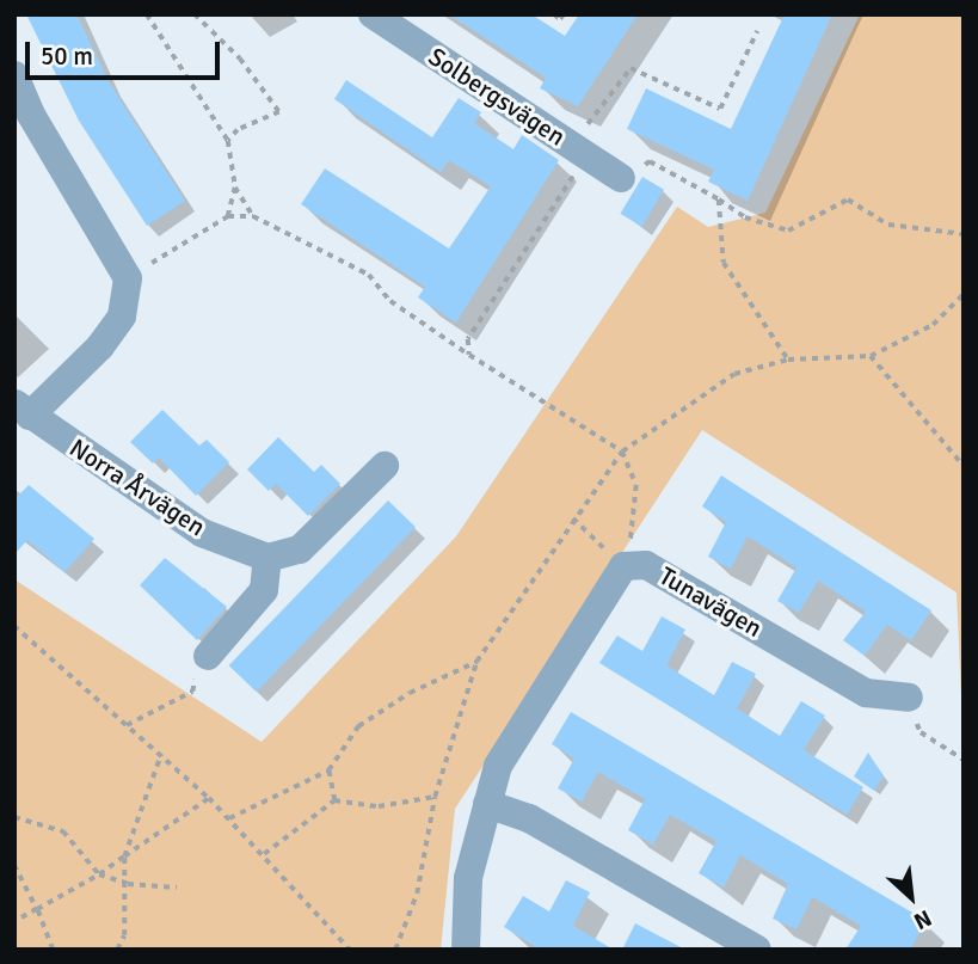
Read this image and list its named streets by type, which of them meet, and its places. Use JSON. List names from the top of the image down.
{
  "streets": {
    "street": ["Solbergsvägen", "Norra Årvägen", "Tunavägen"]
  },
  "scale_bar": "50 m",
  "north": "bottom right"
}
